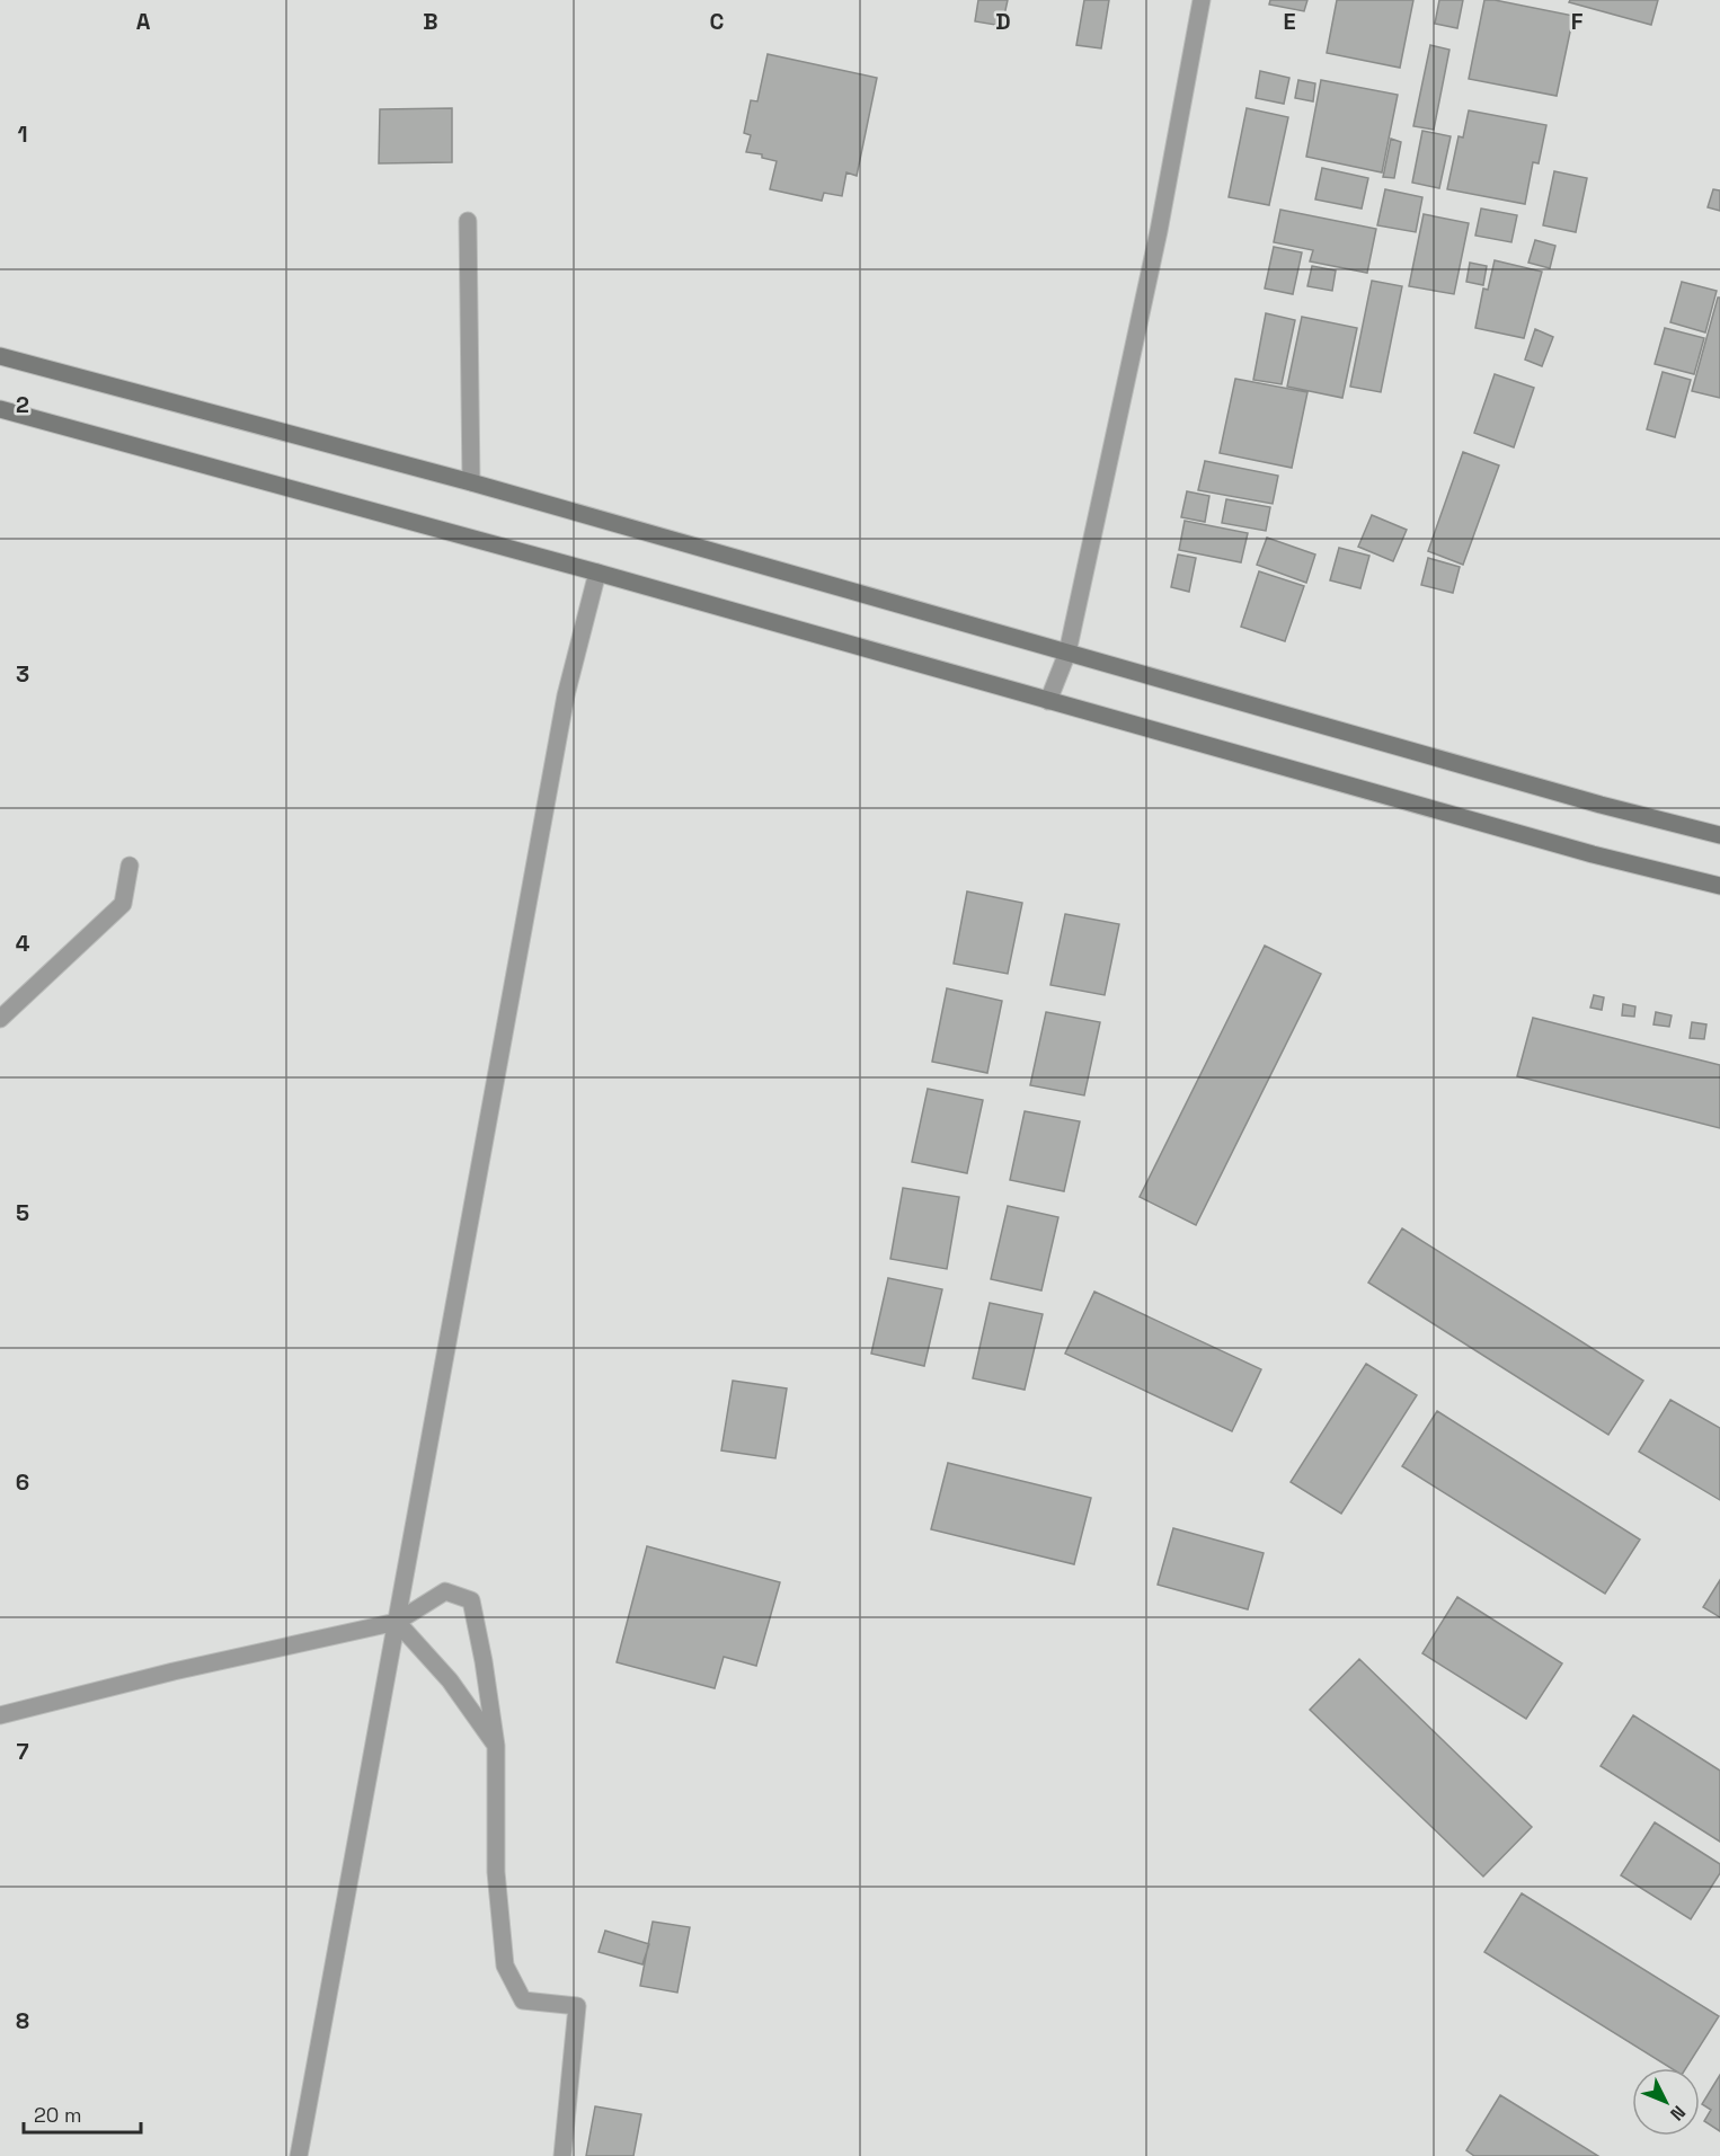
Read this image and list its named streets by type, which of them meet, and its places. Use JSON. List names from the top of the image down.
{
  "scale_bar": "20 m",
  "north": "bottom right",
  "grid": {
    "columns": [
      "A",
      "B",
      "C",
      "D",
      "E",
      "F"
    ],
    "rows": [
      "1",
      "2",
      "3",
      "4",
      "5",
      "6",
      "7",
      "8"
    ]
  }
}
